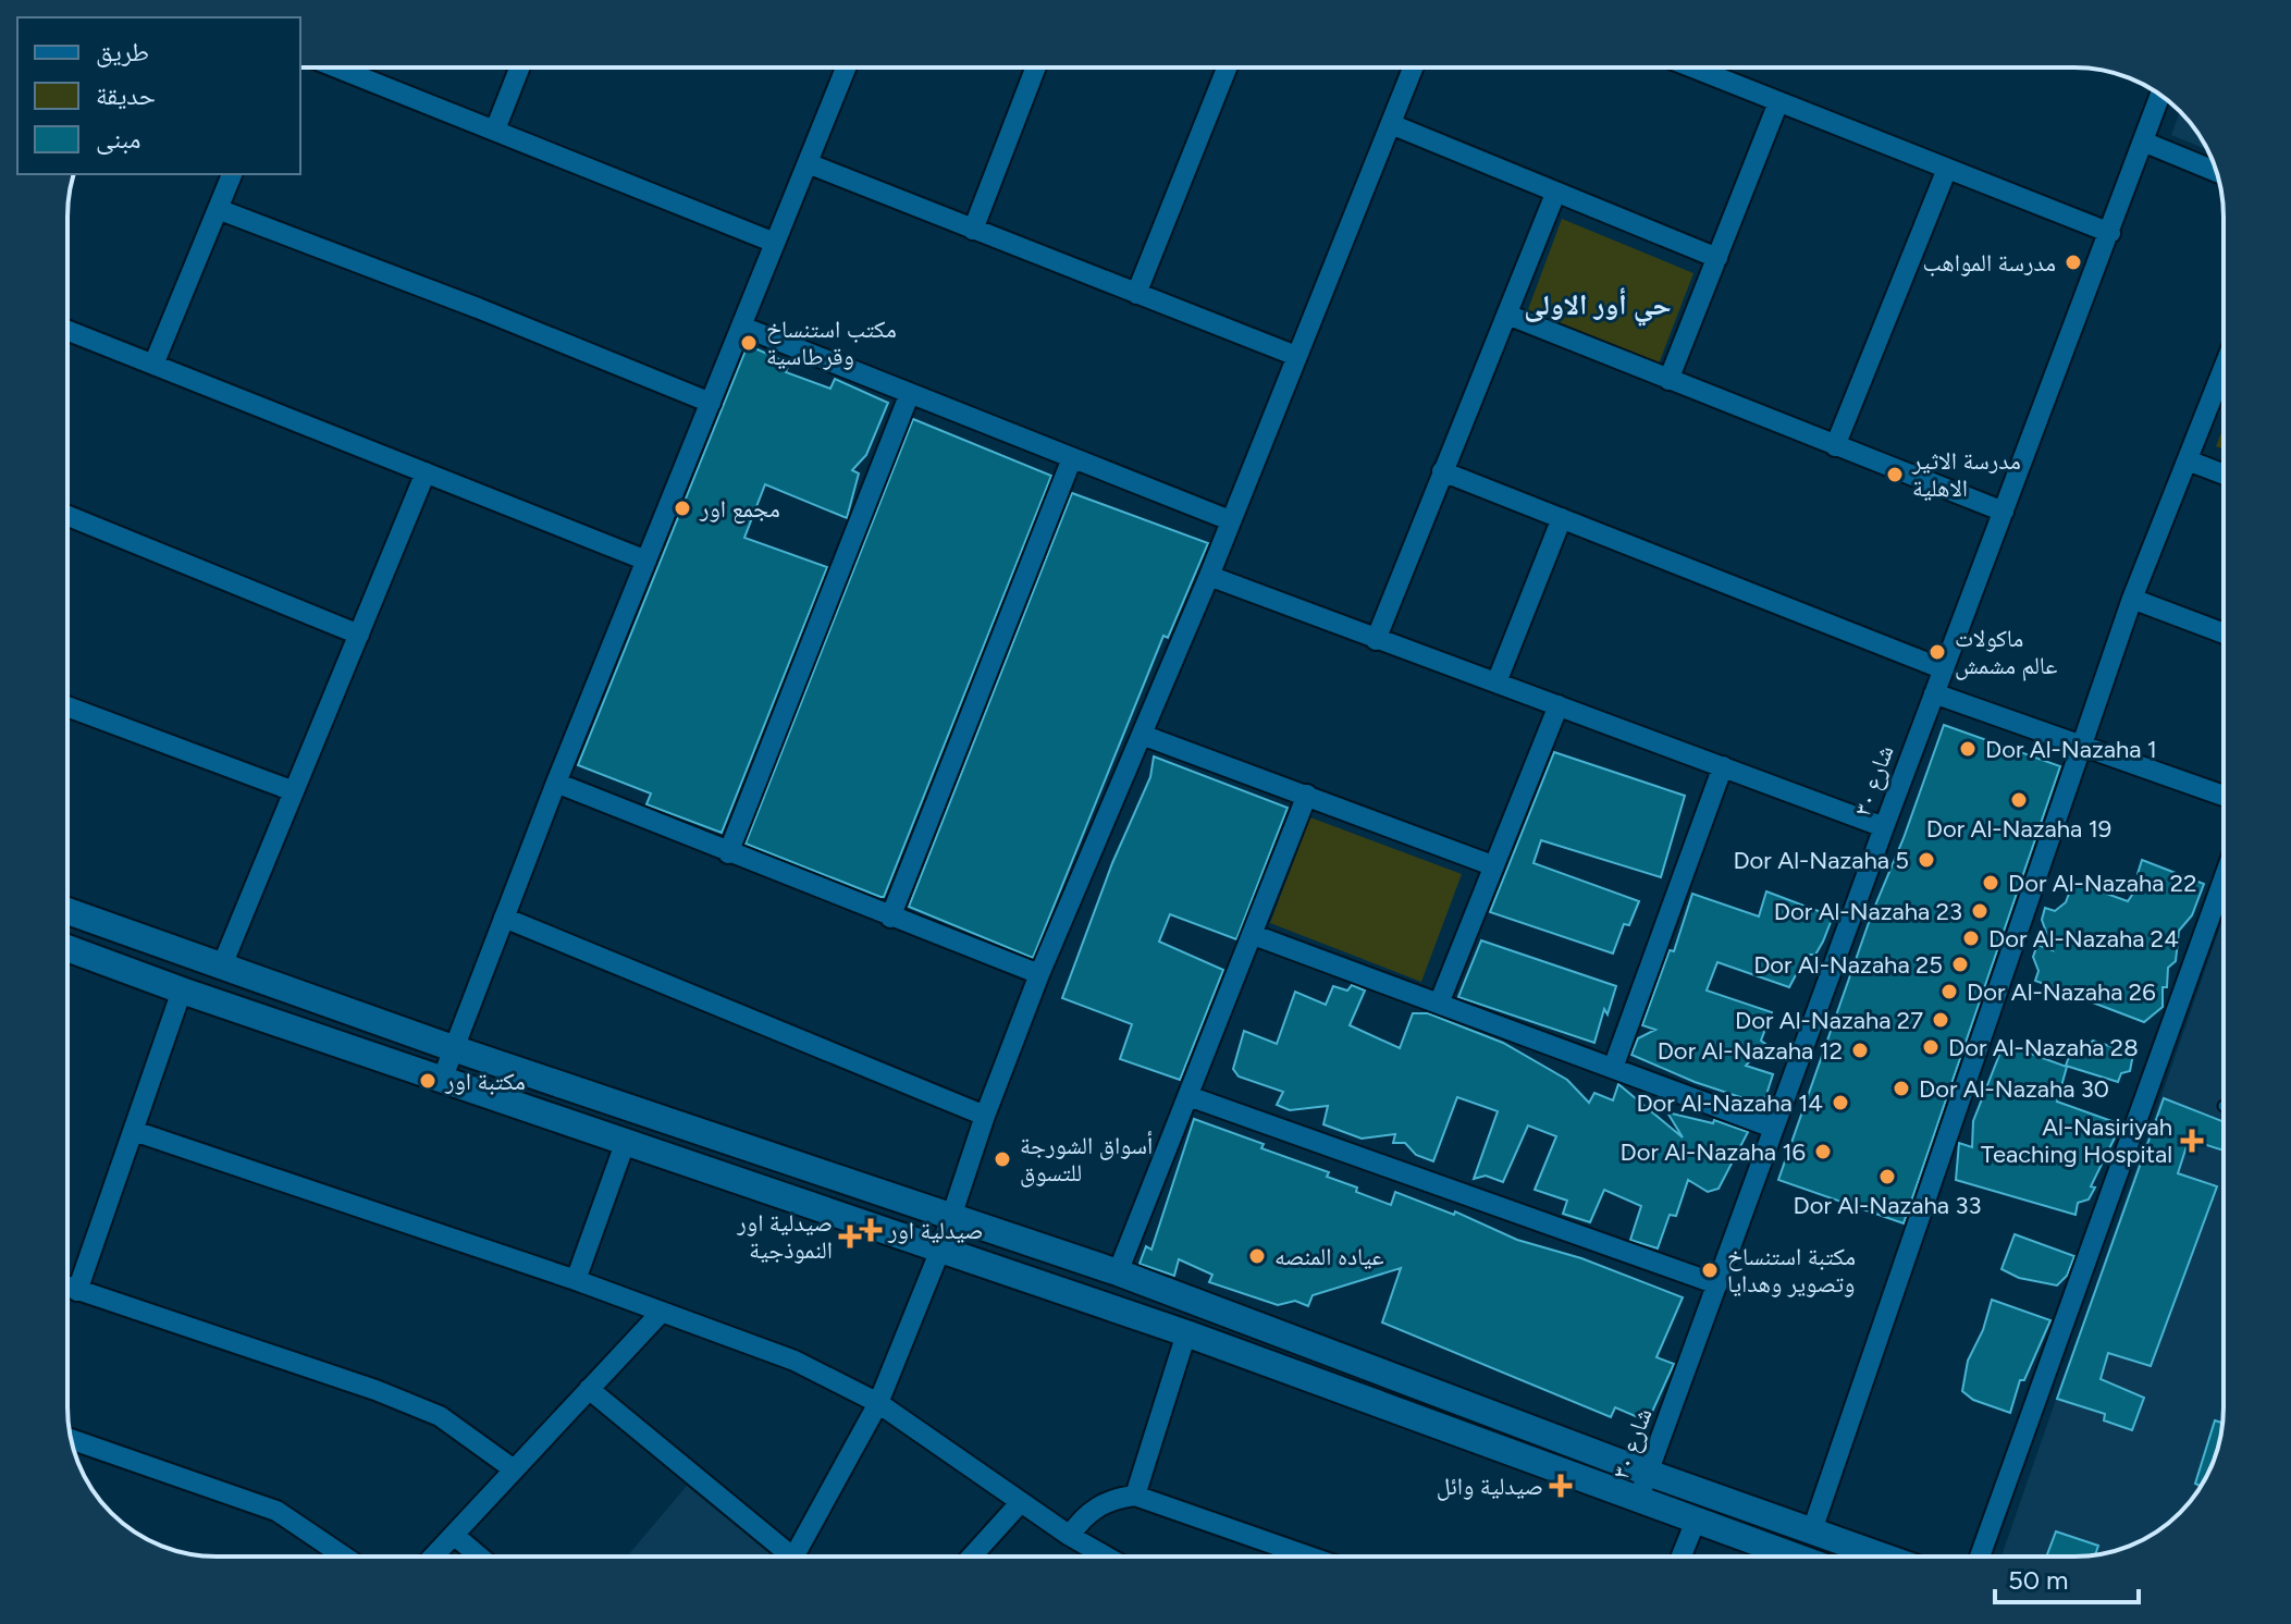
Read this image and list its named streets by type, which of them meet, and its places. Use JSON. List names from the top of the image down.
{
  "streets": {
    "street": ["شارع ٣٠"]
  },
  "districts": ["حي أور الاولى"],
  "places": {
    "other": [
      "مدرسة المواهب",
      "مكتب استنساخ وقرطاسية",
      "مدرسة الاثير الاهلية",
      "مجمع اور",
      "ماكولات عالم مشمش",
      "Dor Al-Nazaha 1",
      "Dor Al-Nazaha 19",
      "Dor Al-Nazaha 5",
      "Dor Al-Nazaha 22",
      "Dor Al-Nazaha 23",
      "Dor Al-Nazaha 24",
      "Dor Al-Nazaha 25",
      "Dor Al-Nazaha 26",
      "Dor Al-Nazaha 27",
      "Dor Al-Nazaha 28",
      "Dor Al-Nazaha 12",
      "مكتبة اور",
      "Dor Al-Nazaha 30",
      "Dor Al-Nazaha 14",
      "Dor Al-Nazaha 16",
      "أسواق الشورجة للتسوق",
      "Dor Al-Nazaha 33",
      "عياده المنصه",
      "مكتبة استنساخ وتصوير وهدايا"
    ],
    "health": [
      "Al-Nasiriyah Teaching Hospital",
      "صيدلية اور",
      "صيدلية اور النموذجية",
      "صيدلية وائل"
    ]
  },
  "legend": ["طريق", "حديقة", "مبنى"],
  "scale_bar": "50 m"
}
